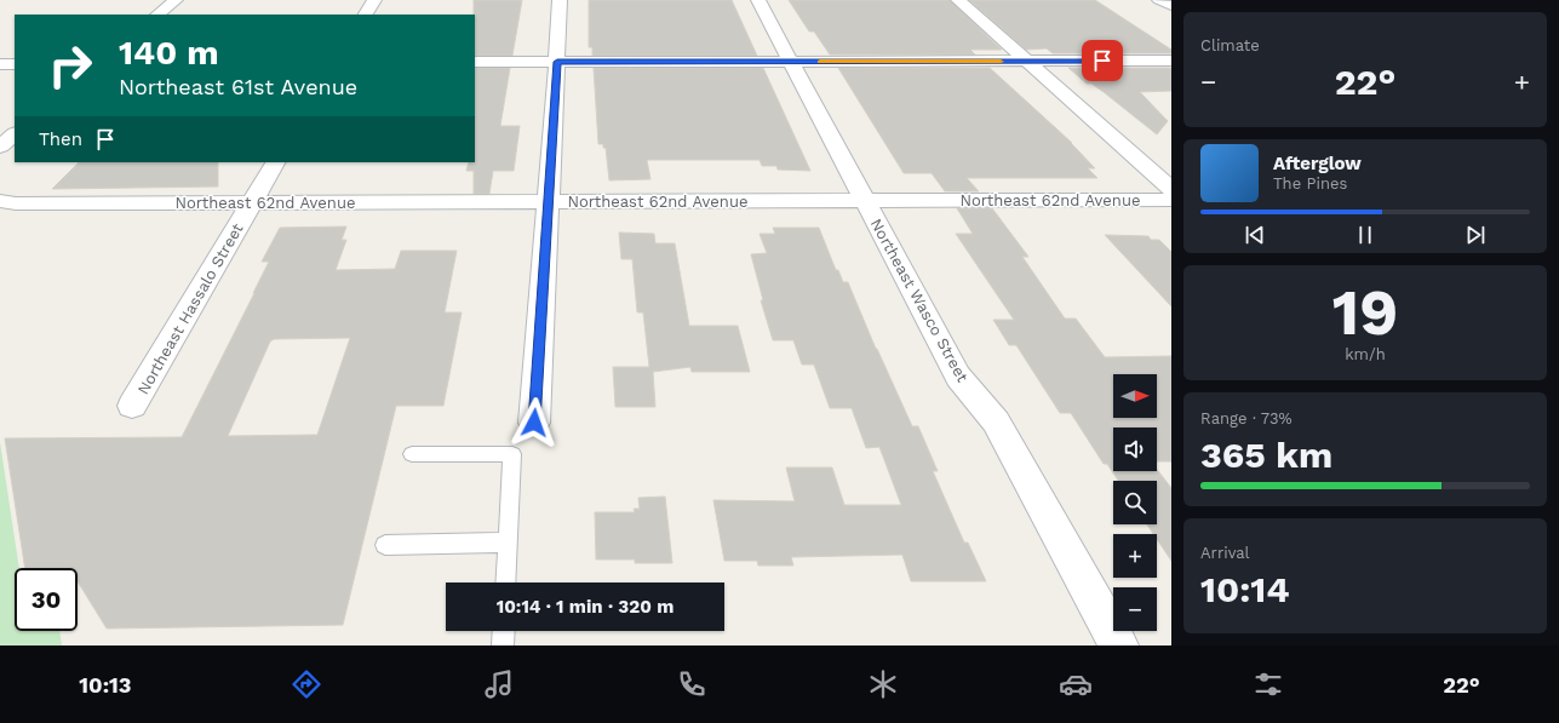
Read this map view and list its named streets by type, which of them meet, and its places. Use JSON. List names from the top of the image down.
{
  "streets": {
    "street": ["Northeast 62nd Avenue", "Northeast Wasco Street", "Northeast Hassalo Street"]
  },
  "crossings": [
    ["Northeast 62nd Avenue", "Northeast Wasco Street"],
    ["Northeast 62nd Avenue", "Northeast Hassalo Street"]
  ],
  "north": "right",
  "page": {
    "tile": [
      "Climate",
      ["19", "km/h"],
      ["Range · 73%", "365 km"],
      ["Arrival", "10:14"]
    ],
    "turn": ["140 m", "Northeast 61st Avenue"],
    "heat": ["−", "22°", "+"],
    "then": "Then",
    "song": ["Afterglow", "The Pines"],
    "map_buttons": ["+", "−"],
    "limit": "30",
    "trip": "10:14 · 1 min · 320 m",
    "tabs": ["10:13", "22°"]
  }
}
